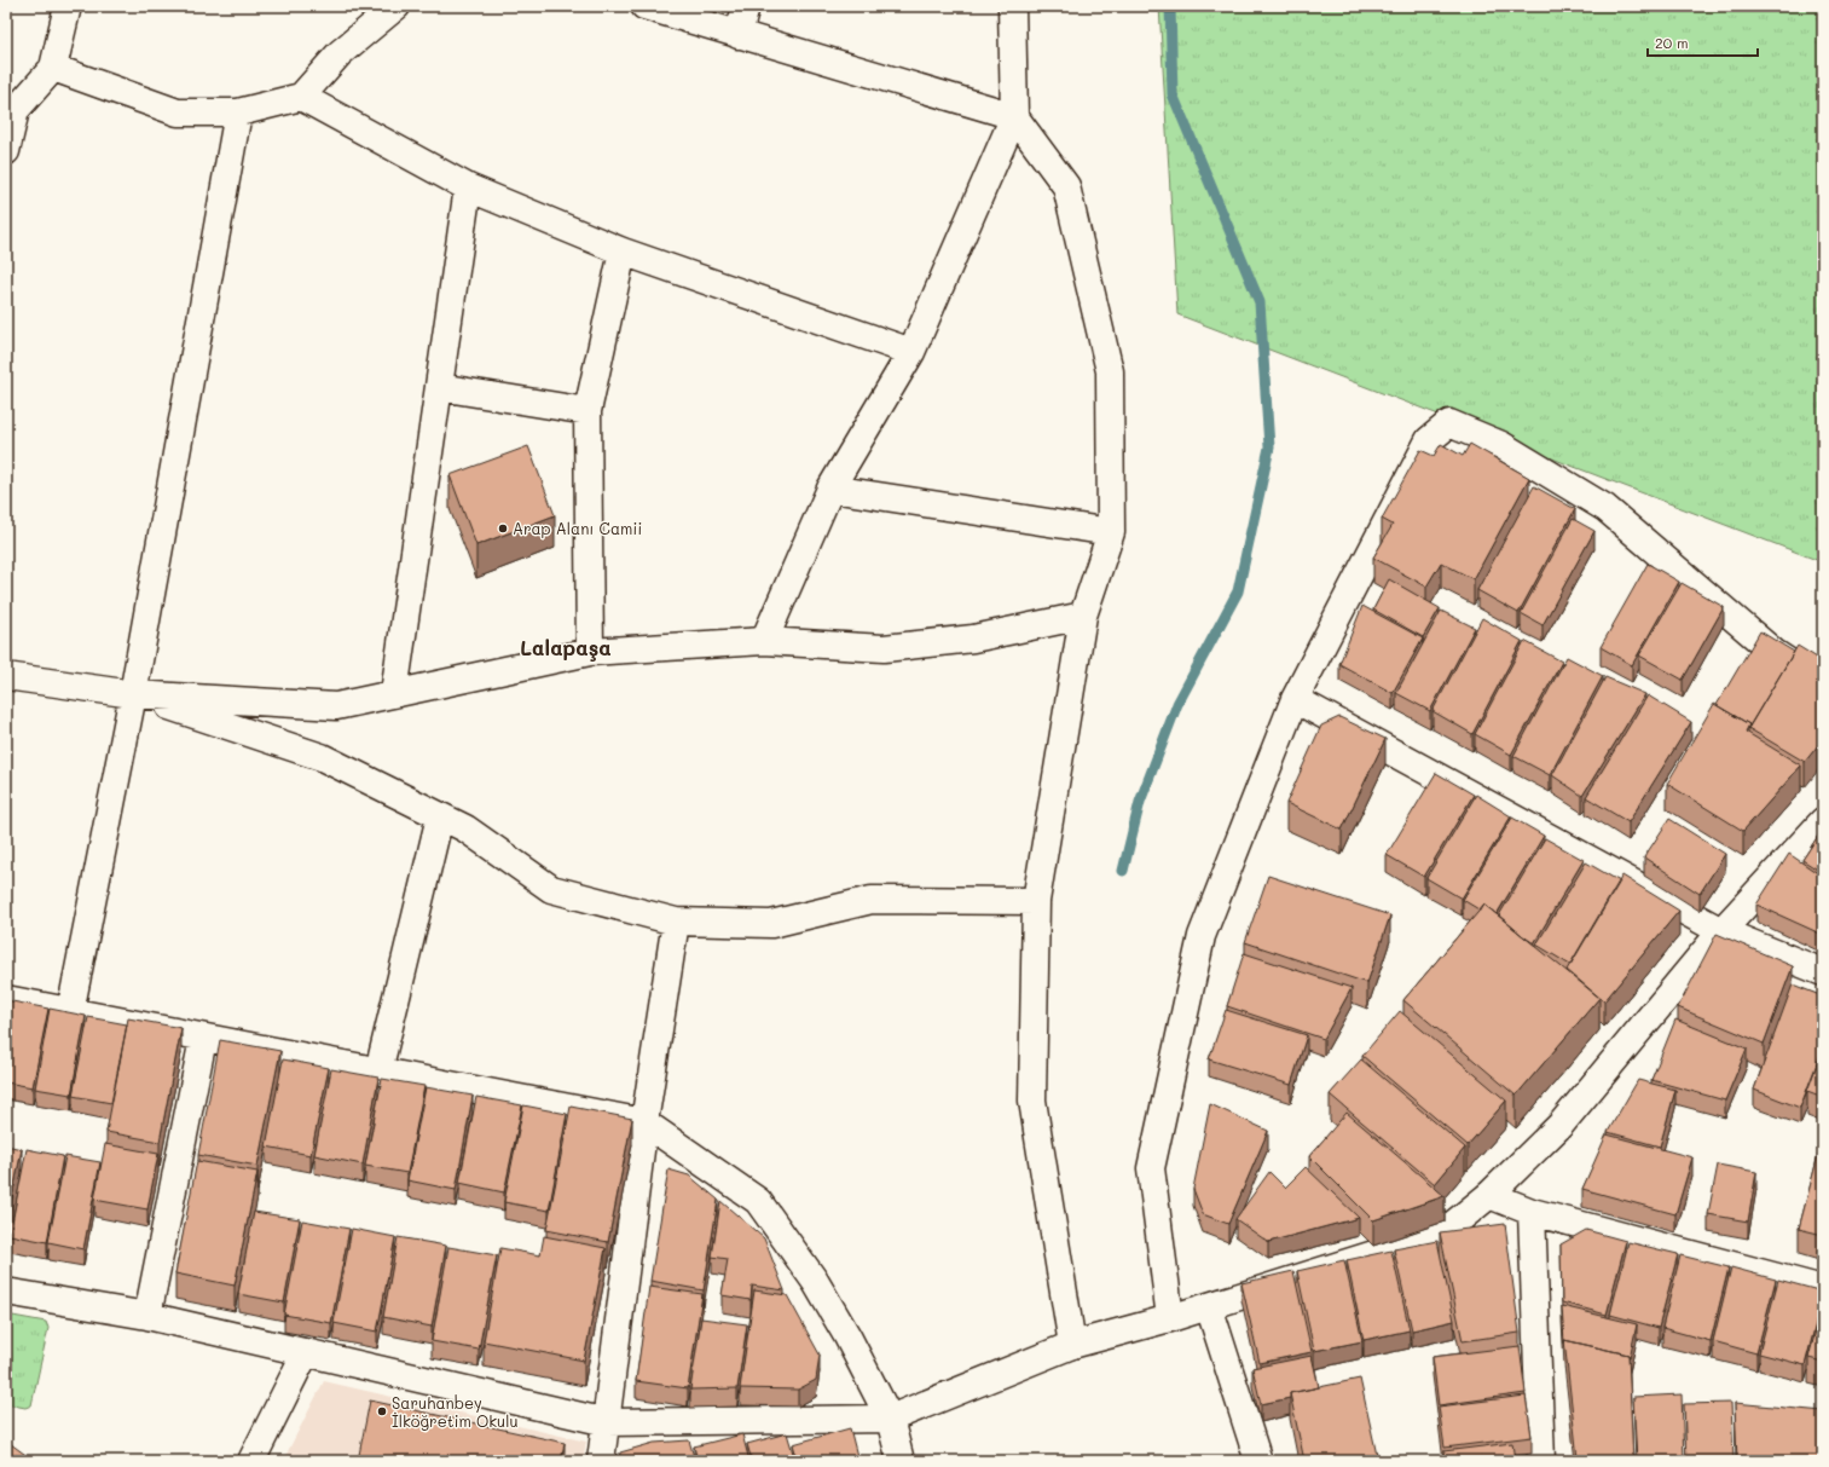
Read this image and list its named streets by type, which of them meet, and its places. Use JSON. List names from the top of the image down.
{
  "districts": ["Lalapaşa"],
  "places": ["Arap Alanı Camii", "Saruhanbey İlköğretim Okulu"],
  "scale_bar": "20 m"
}
